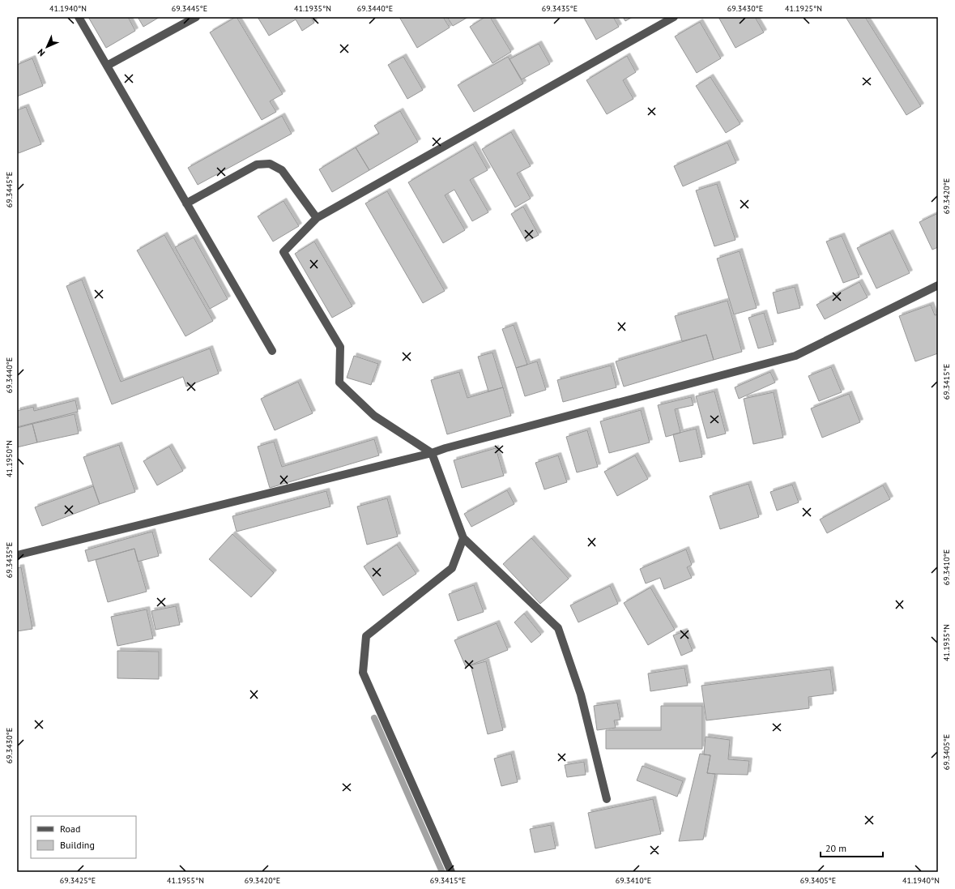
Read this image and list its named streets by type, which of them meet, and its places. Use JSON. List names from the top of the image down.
{
  "legend": ["Road", "Building"],
  "scale_bar": "20 m",
  "north": "bottom left",
  "coordinates": [
    "41.1940°N",
    "69.3445°E",
    "41.1935°N",
    "69.3440°E",
    "69.3435°E",
    "69.3430°E",
    "41.1925°N",
    "69.3420°E",
    "69.3415°E",
    "41.1950°N",
    "69.3410°E",
    "69.3405°E",
    "69.3425°E",
    "41.1955°N"
  ]
}
